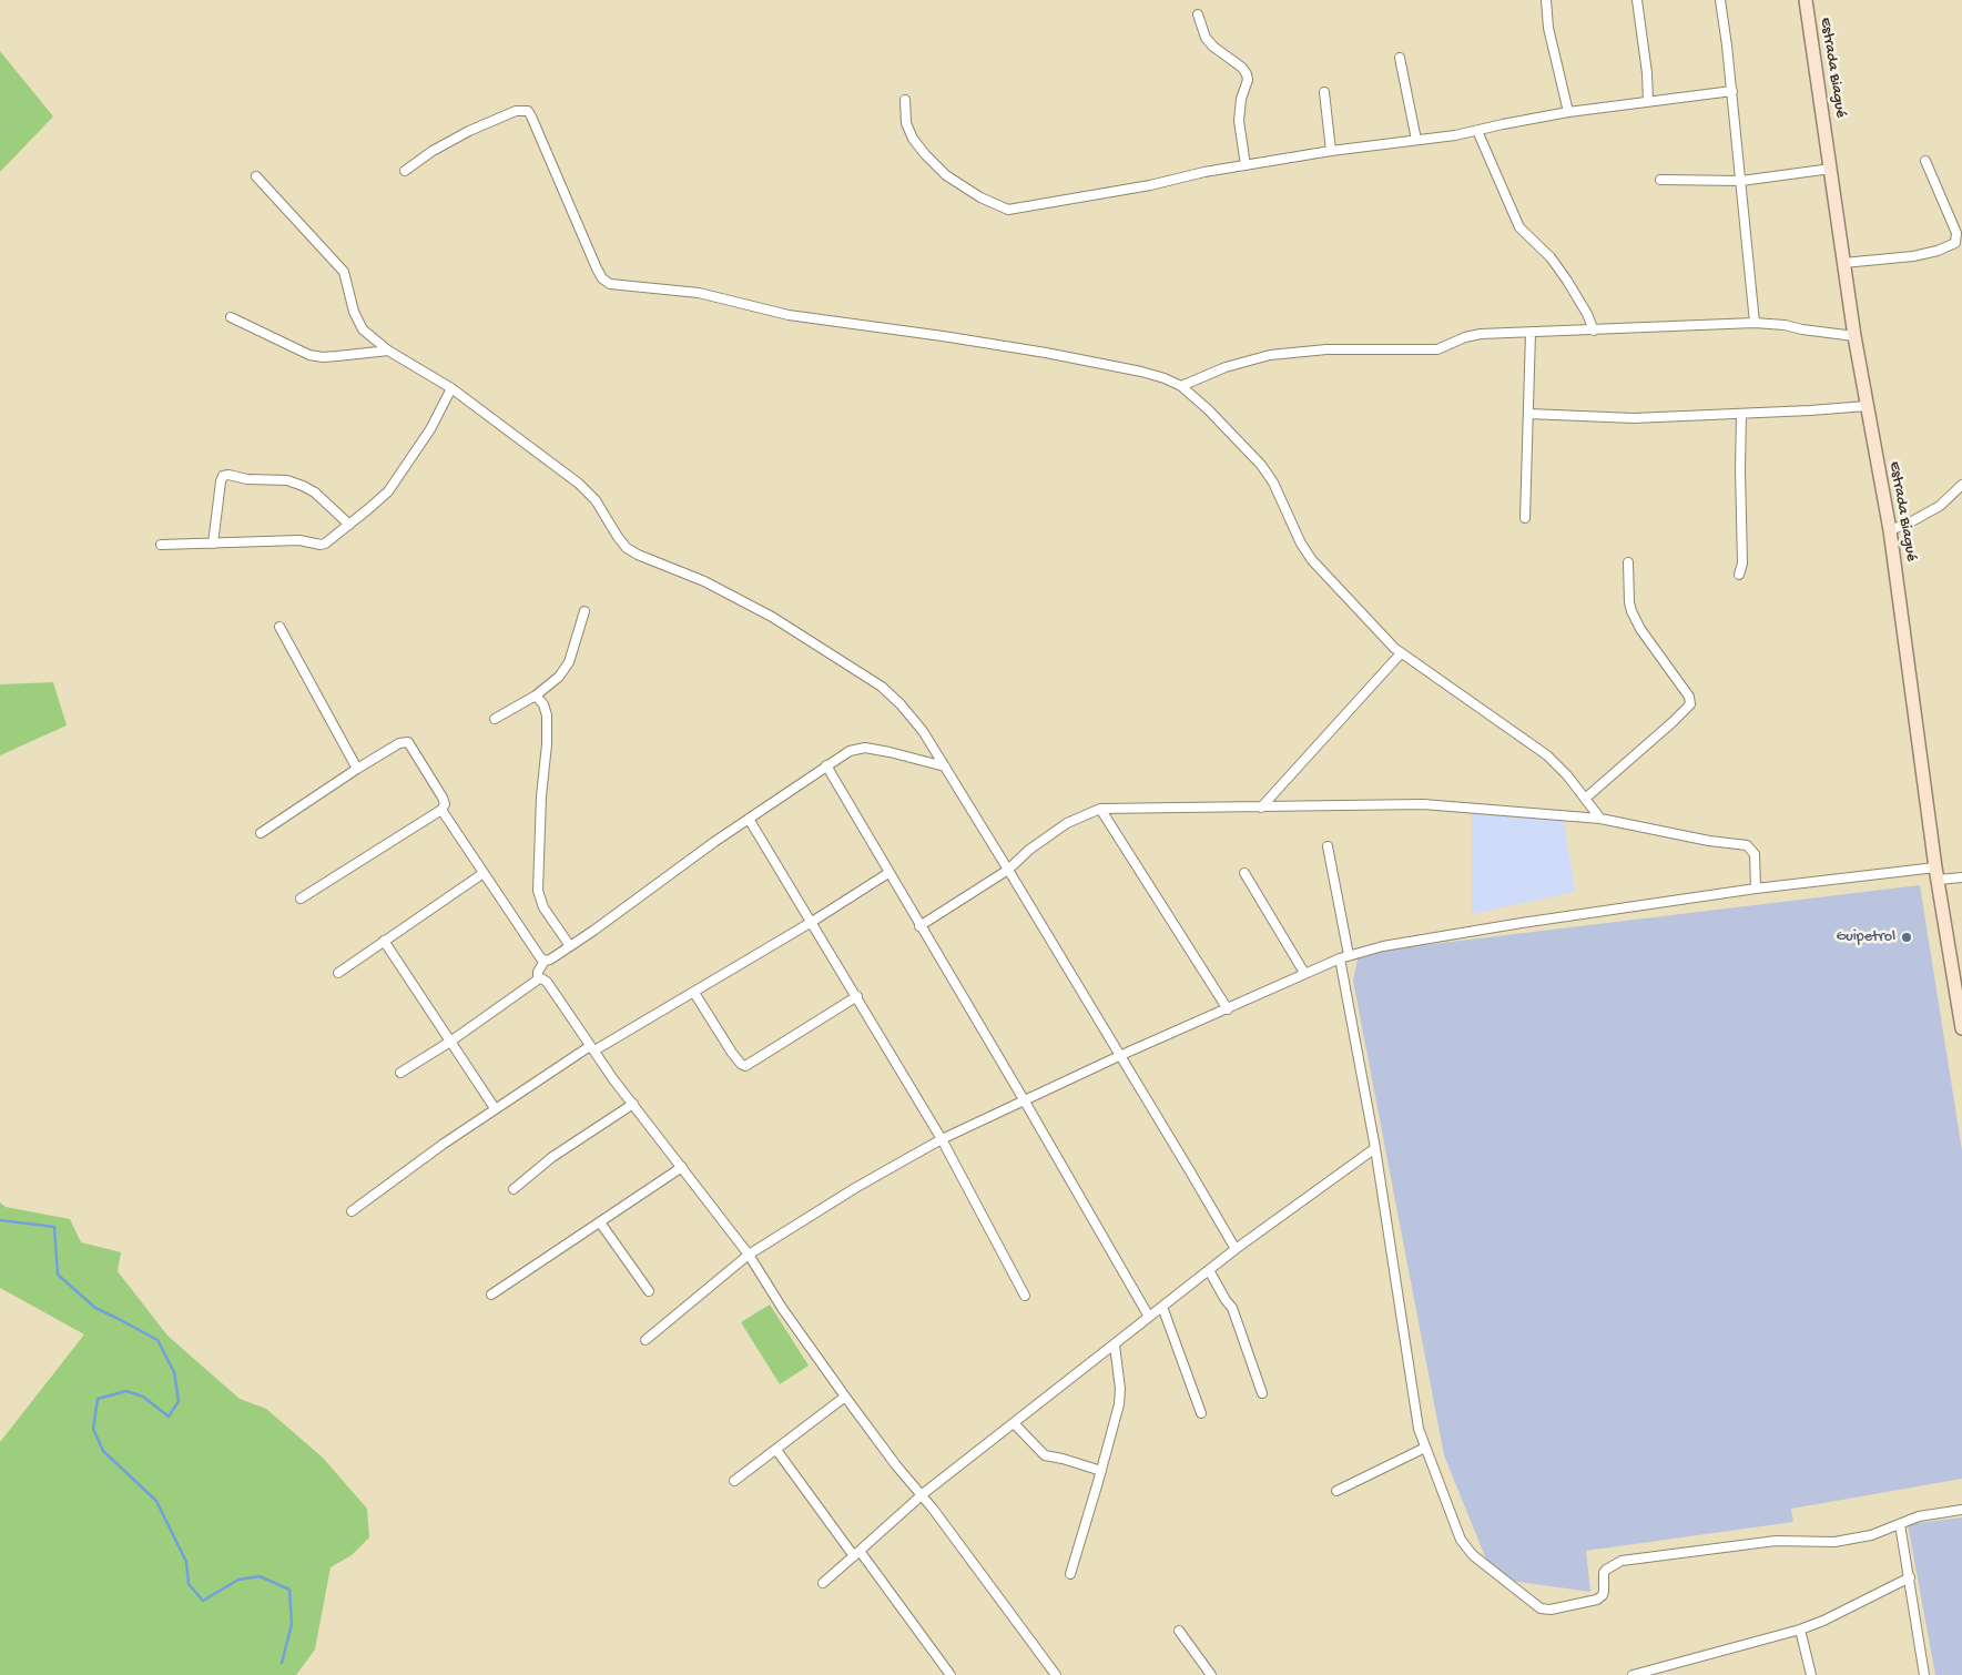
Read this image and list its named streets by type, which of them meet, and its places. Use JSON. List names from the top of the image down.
{
  "streets": {
    "main road": ["Estrada Biagué"]
  },
  "places": ["Guipetrol"]
}
